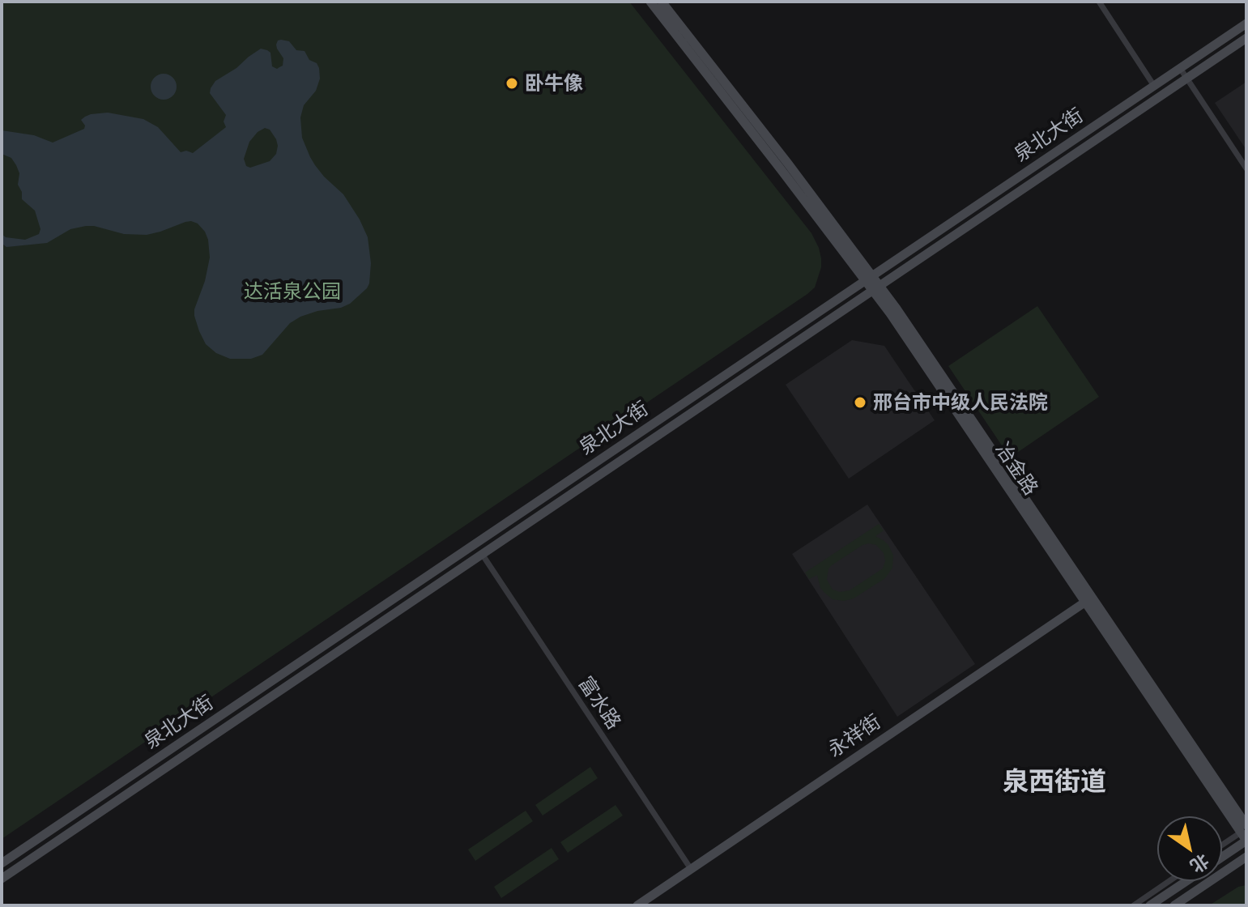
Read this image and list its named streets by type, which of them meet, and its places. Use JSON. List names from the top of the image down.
{
  "streets": {
    "main road": ["泉北大街", "冶金路", "永祥街"],
    "street": ["富水路"]
  },
  "crossings": [
    ["泉北大街", "冶金路"],
    ["泉北大街", "富水路"],
    ["冶金路", "永祥街"],
    ["富水路", "永祥街"]
  ],
  "districts": ["泉西街道"],
  "parks": ["达活泉公园"],
  "places": ["卧牛像", "邢台市中级人民法院"],
  "north": "bottom right"
}
